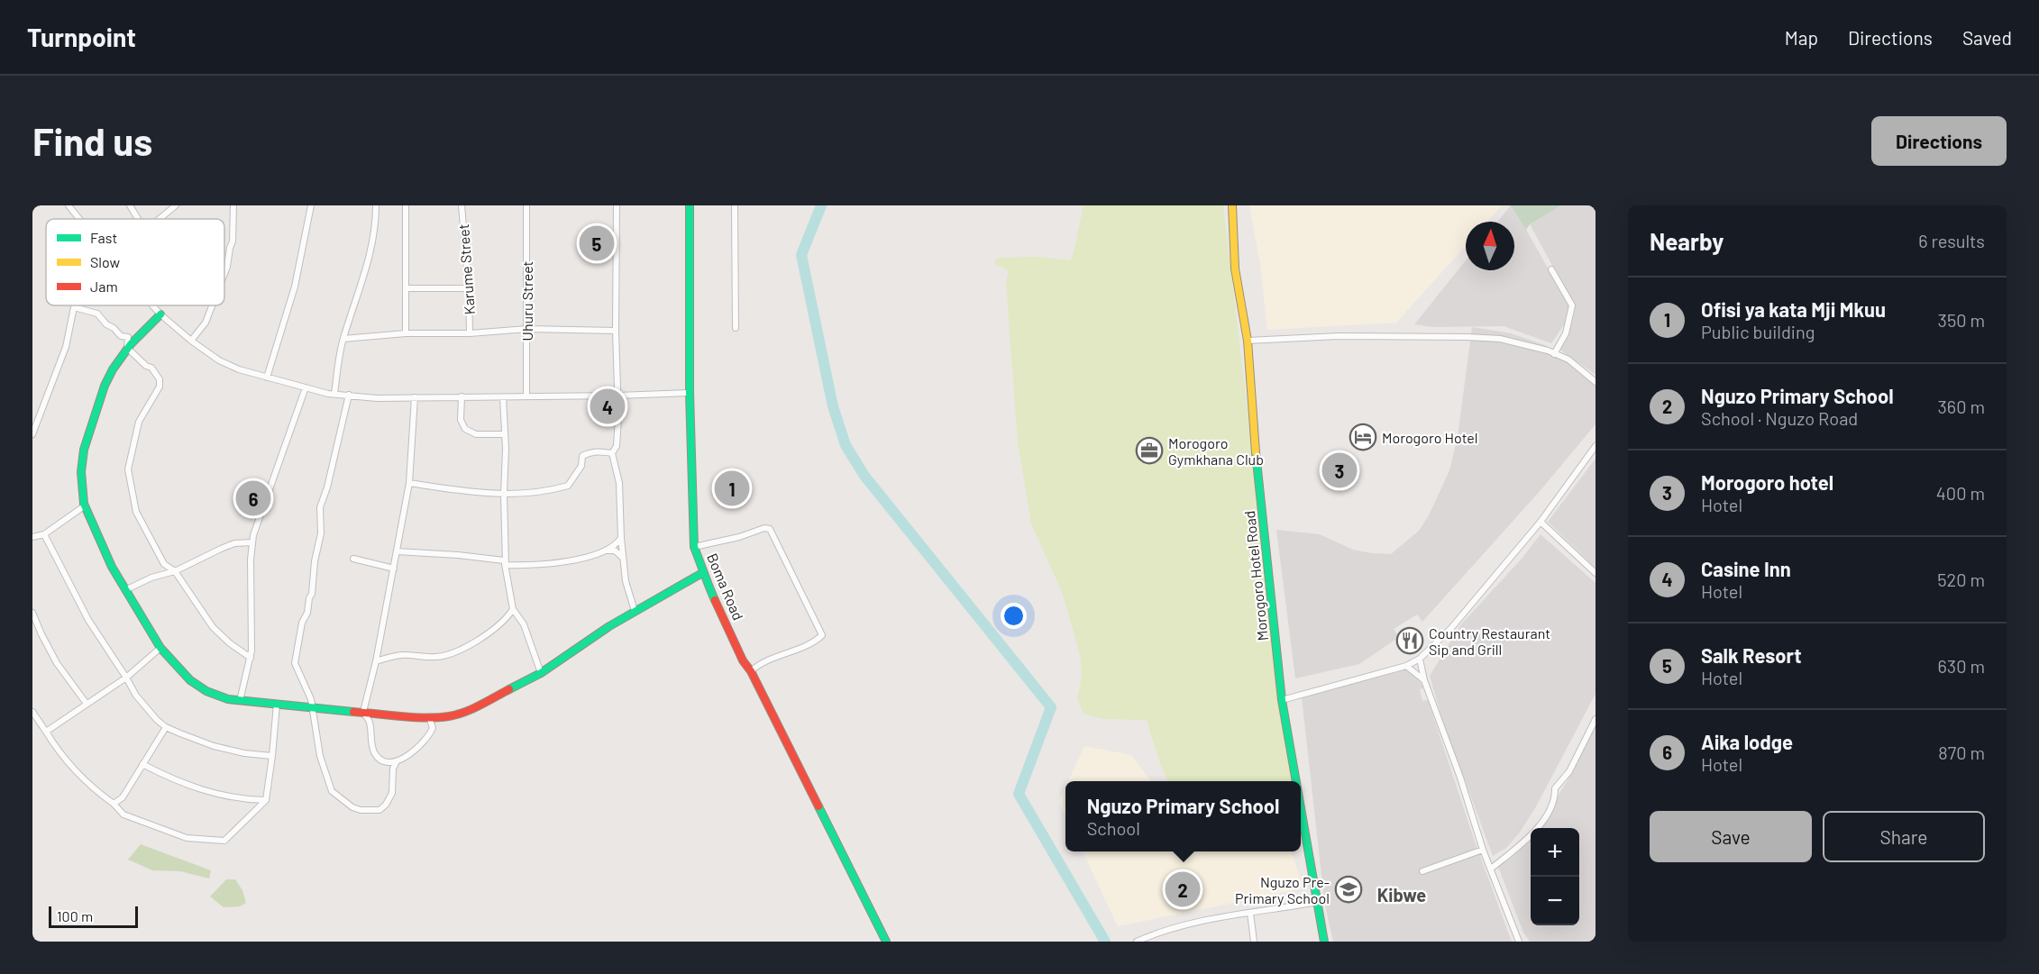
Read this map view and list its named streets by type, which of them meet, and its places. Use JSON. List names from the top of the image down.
{
  "streets": {
    "street": [
      "Karume Street",
      "Uhuru Street",
      "Morogoro Hotel Road",
      "Boma Road"
    ]
  },
  "districts": ["Kibwe"],
  "places": {
    "hotel": ["Morogoro Hotel"],
    "office": ["Morogoro Gymkhana Club"],
    "restaurant": ["Country Restaurant Sip and Grill"],
    "school or university": ["Nguzo Pre- Primary School"]
  },
  "legend": ["Fast", "Slow", "Jam"],
  "scale_bar": "100 m",
  "north": "top",
  "page": {
    "header": "Turnpoint",
    "nav": ["Map", "Directions", "Saved"],
    "buttons": [
      "Directions",
      ["Save", "Share"]
    ],
    "title": "Find us",
    "heading": ["Nearby", "6 results"],
    "pins": [
      "5",
      "4",
      "3",
      "1",
      "6",
      "2"
    ],
    "list": [
      {
        "mark": "1",
        "name": "Ofisi ya kata Mji Mkuu",
        "note": "Public building",
        "value": "350 m"
      },
      {
        "mark": "2",
        "name": "Nguzo Primary School",
        "note": "School · Nguzo Road",
        "value": "360 m"
      },
      {
        "mark": "3",
        "name": "Morogoro hotel",
        "note": "Hotel",
        "value": "400 m"
      },
      {
        "mark": "4",
        "name": "Casine Inn",
        "note": "Hotel",
        "value": "520 m"
      },
      {
        "mark": "5",
        "name": "Salk Resort",
        "note": "Hotel",
        "value": "630 m"
      },
      {
        "mark": "6",
        "name": "Aika lodge",
        "note": "Hotel",
        "value": "870 m"
      }
    ],
    "popup": ["Nguzo Primary School", "School"],
    "map_buttons": ["+", "−"],
    "scale": "100 m"
  }
}
